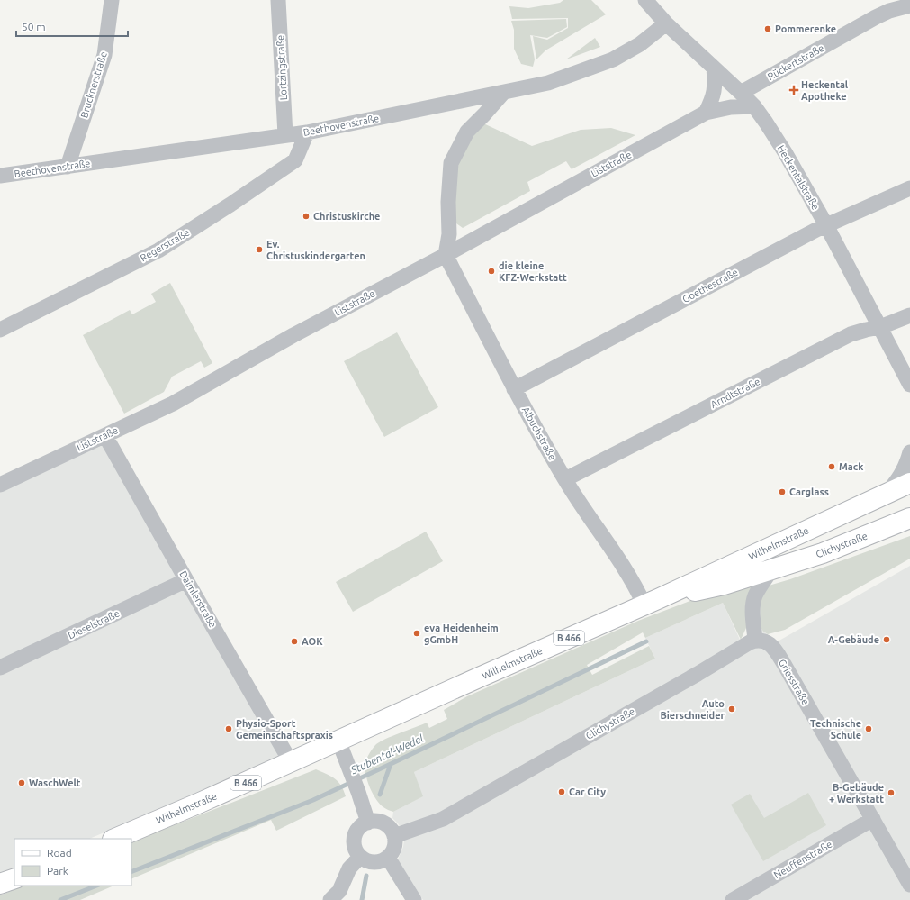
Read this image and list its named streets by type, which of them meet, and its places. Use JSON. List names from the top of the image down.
{
  "streets": {
    "main road": ["Wilhelmstraße", "Clichystraße", "B 466"],
    "street": [
      "Rückertstraße",
      "Lortzingstraße",
      "Brucknerstraße",
      "Beethovenstraße",
      "Liststraße",
      "Heckentalstraße",
      "Regerstraße",
      "Goethestraße",
      "Arndtstraße",
      "Albuchstraße",
      "Daimlerstraße",
      "Dieselstraße",
      "Griesstraße",
      "Neuffenstraße"
    ]
  },
  "crossings": [
    ["Rückertstraße", "Heckentalstraße"],
    ["Lortzingstraße", "Beethovenstraße"],
    ["Brucknerstraße", "Beethovenstraße"],
    ["Beethovenstraße", "Heckentalstraße"],
    ["Beethovenstraße", "Regerstraße"],
    ["Liststraße", "Heckentalstraße"],
    ["Liststraße", "Albuchstraße"],
    ["Liststraße", "Daimlerstraße"],
    ["Heckentalstraße", "Goethestraße"],
    ["Heckentalstraße", "Arndtstraße"],
    ["Goethestraße", "Albuchstraße"],
    ["Arndtstraße", "Albuchstraße"],
    ["Albuchstraße", "Wilhelmstraße"],
    ["Albuchstraße", "Clichystraße"],
    ["Wilhelmstraße", "Clichystraße"],
    ["Wilhelmstraße", "Daimlerstraße"],
    ["Clichystraße", "Griesstraße"],
    ["Daimlerstraße", "Dieselstraße"],
    ["Griesstraße", "Neuffenstraße"]
  ],
  "water": ["Stubental-Wedel"],
  "places": {
    "other": [
      "Pommerenke",
      "Christuskirche",
      "Ev. Christuskindergarten",
      "die kleine KFZ-Werkstatt",
      "Mack",
      "Carglass",
      "eva Heidenheim gGmbH",
      "A-Gebäude",
      "AOK",
      "Auto Bierschneider",
      "Physio-Sport Gemeinschaftspraxis",
      "Technische Schule",
      "WaschWelt",
      "Car City",
      "B-Gebäude + Werkstatt"
    ],
    "health": ["Heckental Apotheke"]
  },
  "legend": ["Road", "Park"],
  "scale_bar": "50 m"
}
